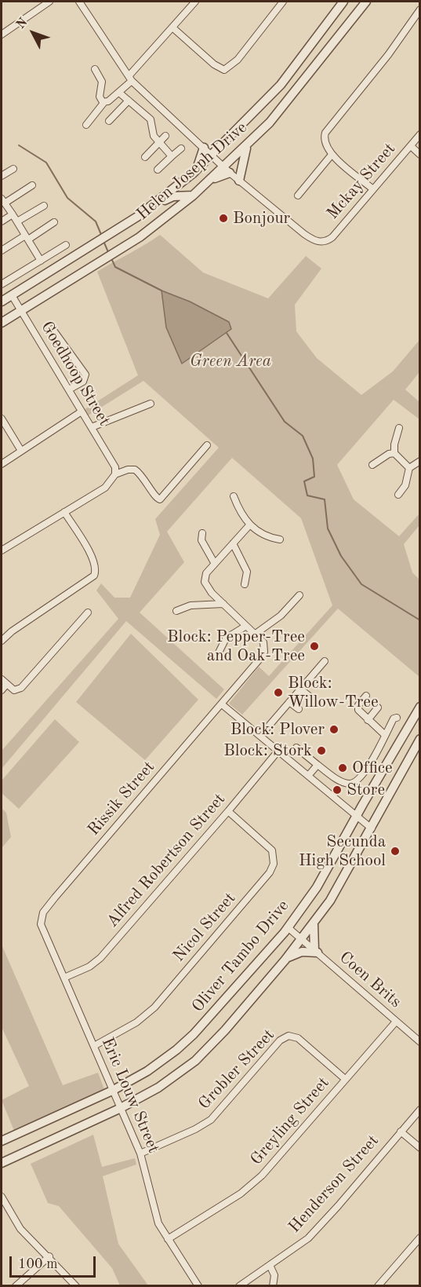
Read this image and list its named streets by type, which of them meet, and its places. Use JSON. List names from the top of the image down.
{
  "streets": {
    "street": [
      "Helen Joseph Drive",
      "Mckay Street",
      "Goedhoop Street",
      "Rissik Street",
      "Alfred Robertson Street",
      "Nicol Street",
      "Oliver Tambo Drive",
      "Coen Brits",
      "Grobler Street",
      "Eric Louw Street",
      "Greyling Street",
      "Henderson Street"
    ]
  },
  "crossings": [
    ["Helen Joseph Drive", "Goedhoop Street"],
    ["Rissik Street", "Eric Louw Street"],
    ["Alfred Robertson Street", "Nicol Street"],
    ["Alfred Robertson Street", "Eric Louw Street"],
    ["Nicol Street", "Eric Louw Street"],
    ["Oliver Tambo Drive", "Coen Brits"],
    ["Oliver Tambo Drive", "Eric Louw Street"],
    ["Coen Brits", "Greyling Street"],
    ["Grobler Street", "Eric Louw Street"],
    ["Grobler Street", "Greyling Street"],
    ["Eric Louw Street", "Greyling Street"]
  ],
  "parks": ["Green Area"],
  "places": [
    "Bonjour",
    "Block: Pepper-Tree and Oak-Tree",
    "Block: Willow-Tree",
    "Block: Plover",
    "Block: Stork",
    "Office",
    "Store",
    "Secunda High School"
  ],
  "scale_bar": "100 m",
  "north": "top left"
}
